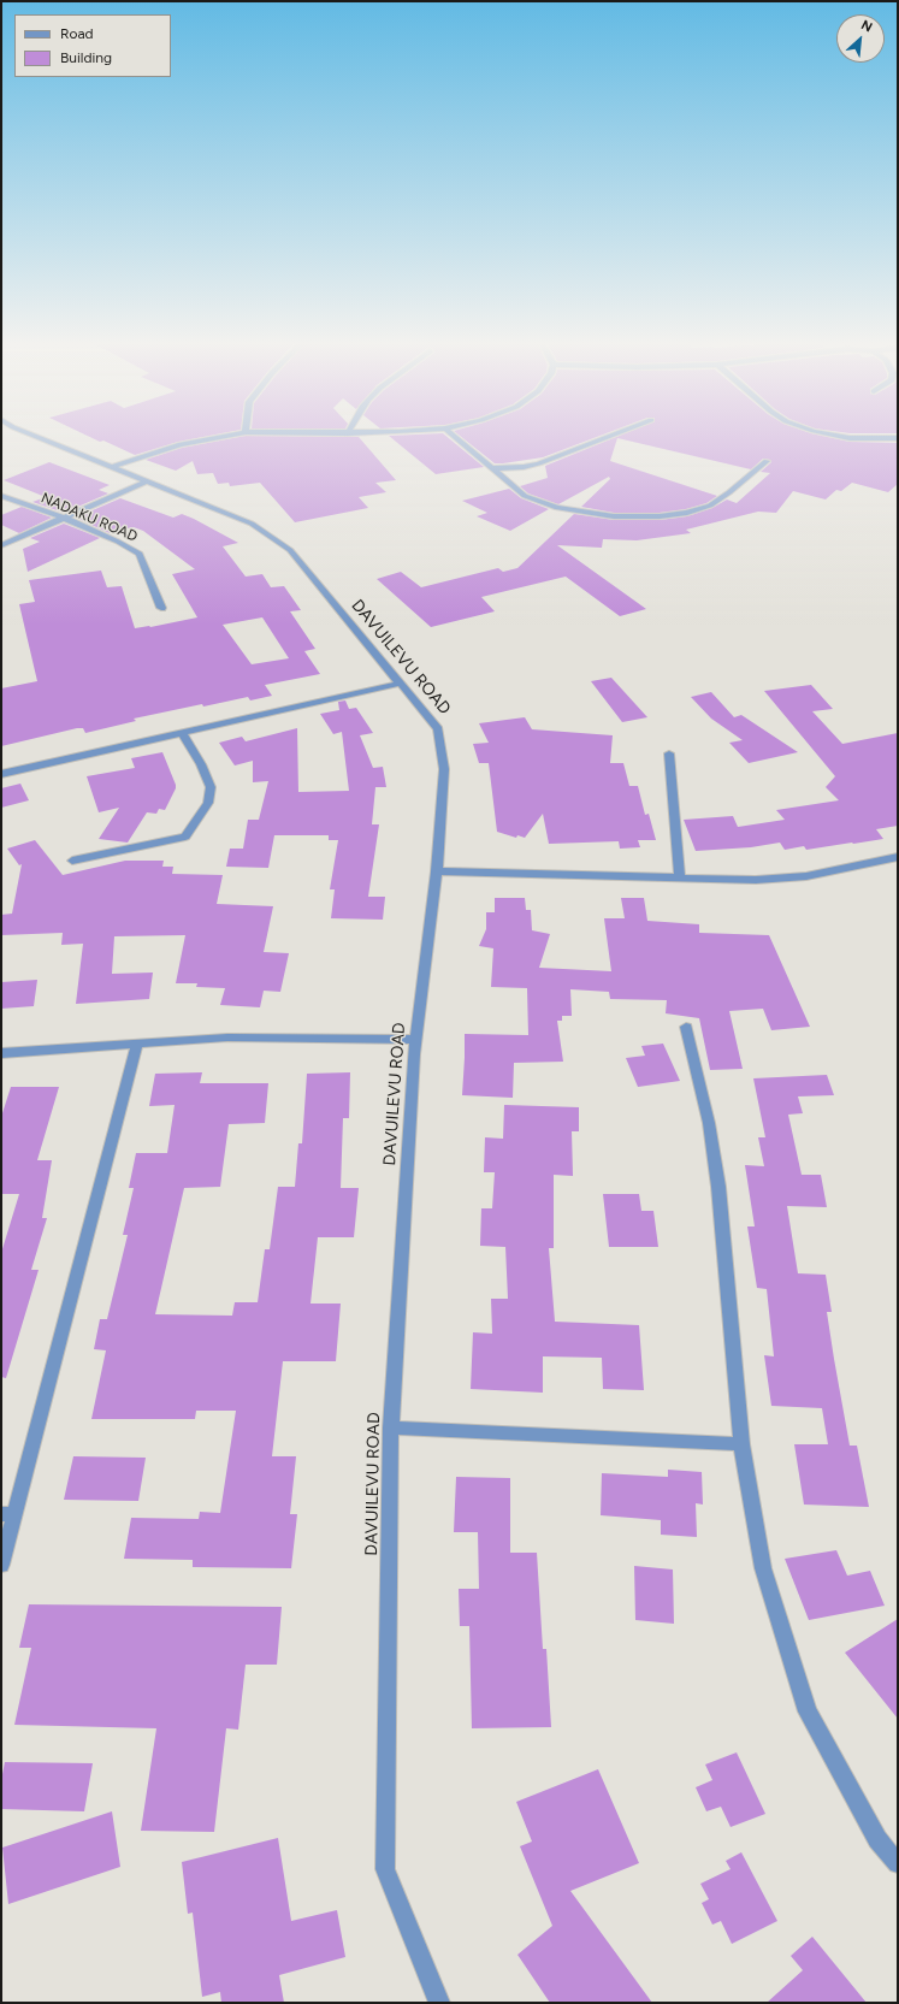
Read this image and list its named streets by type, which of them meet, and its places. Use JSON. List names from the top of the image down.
{
  "streets": {
    "street": ["NADAKU ROAD", "DAVUILEVU ROAD"]
  },
  "legend": ["Road", "Building"],
  "north": "top right"
}
